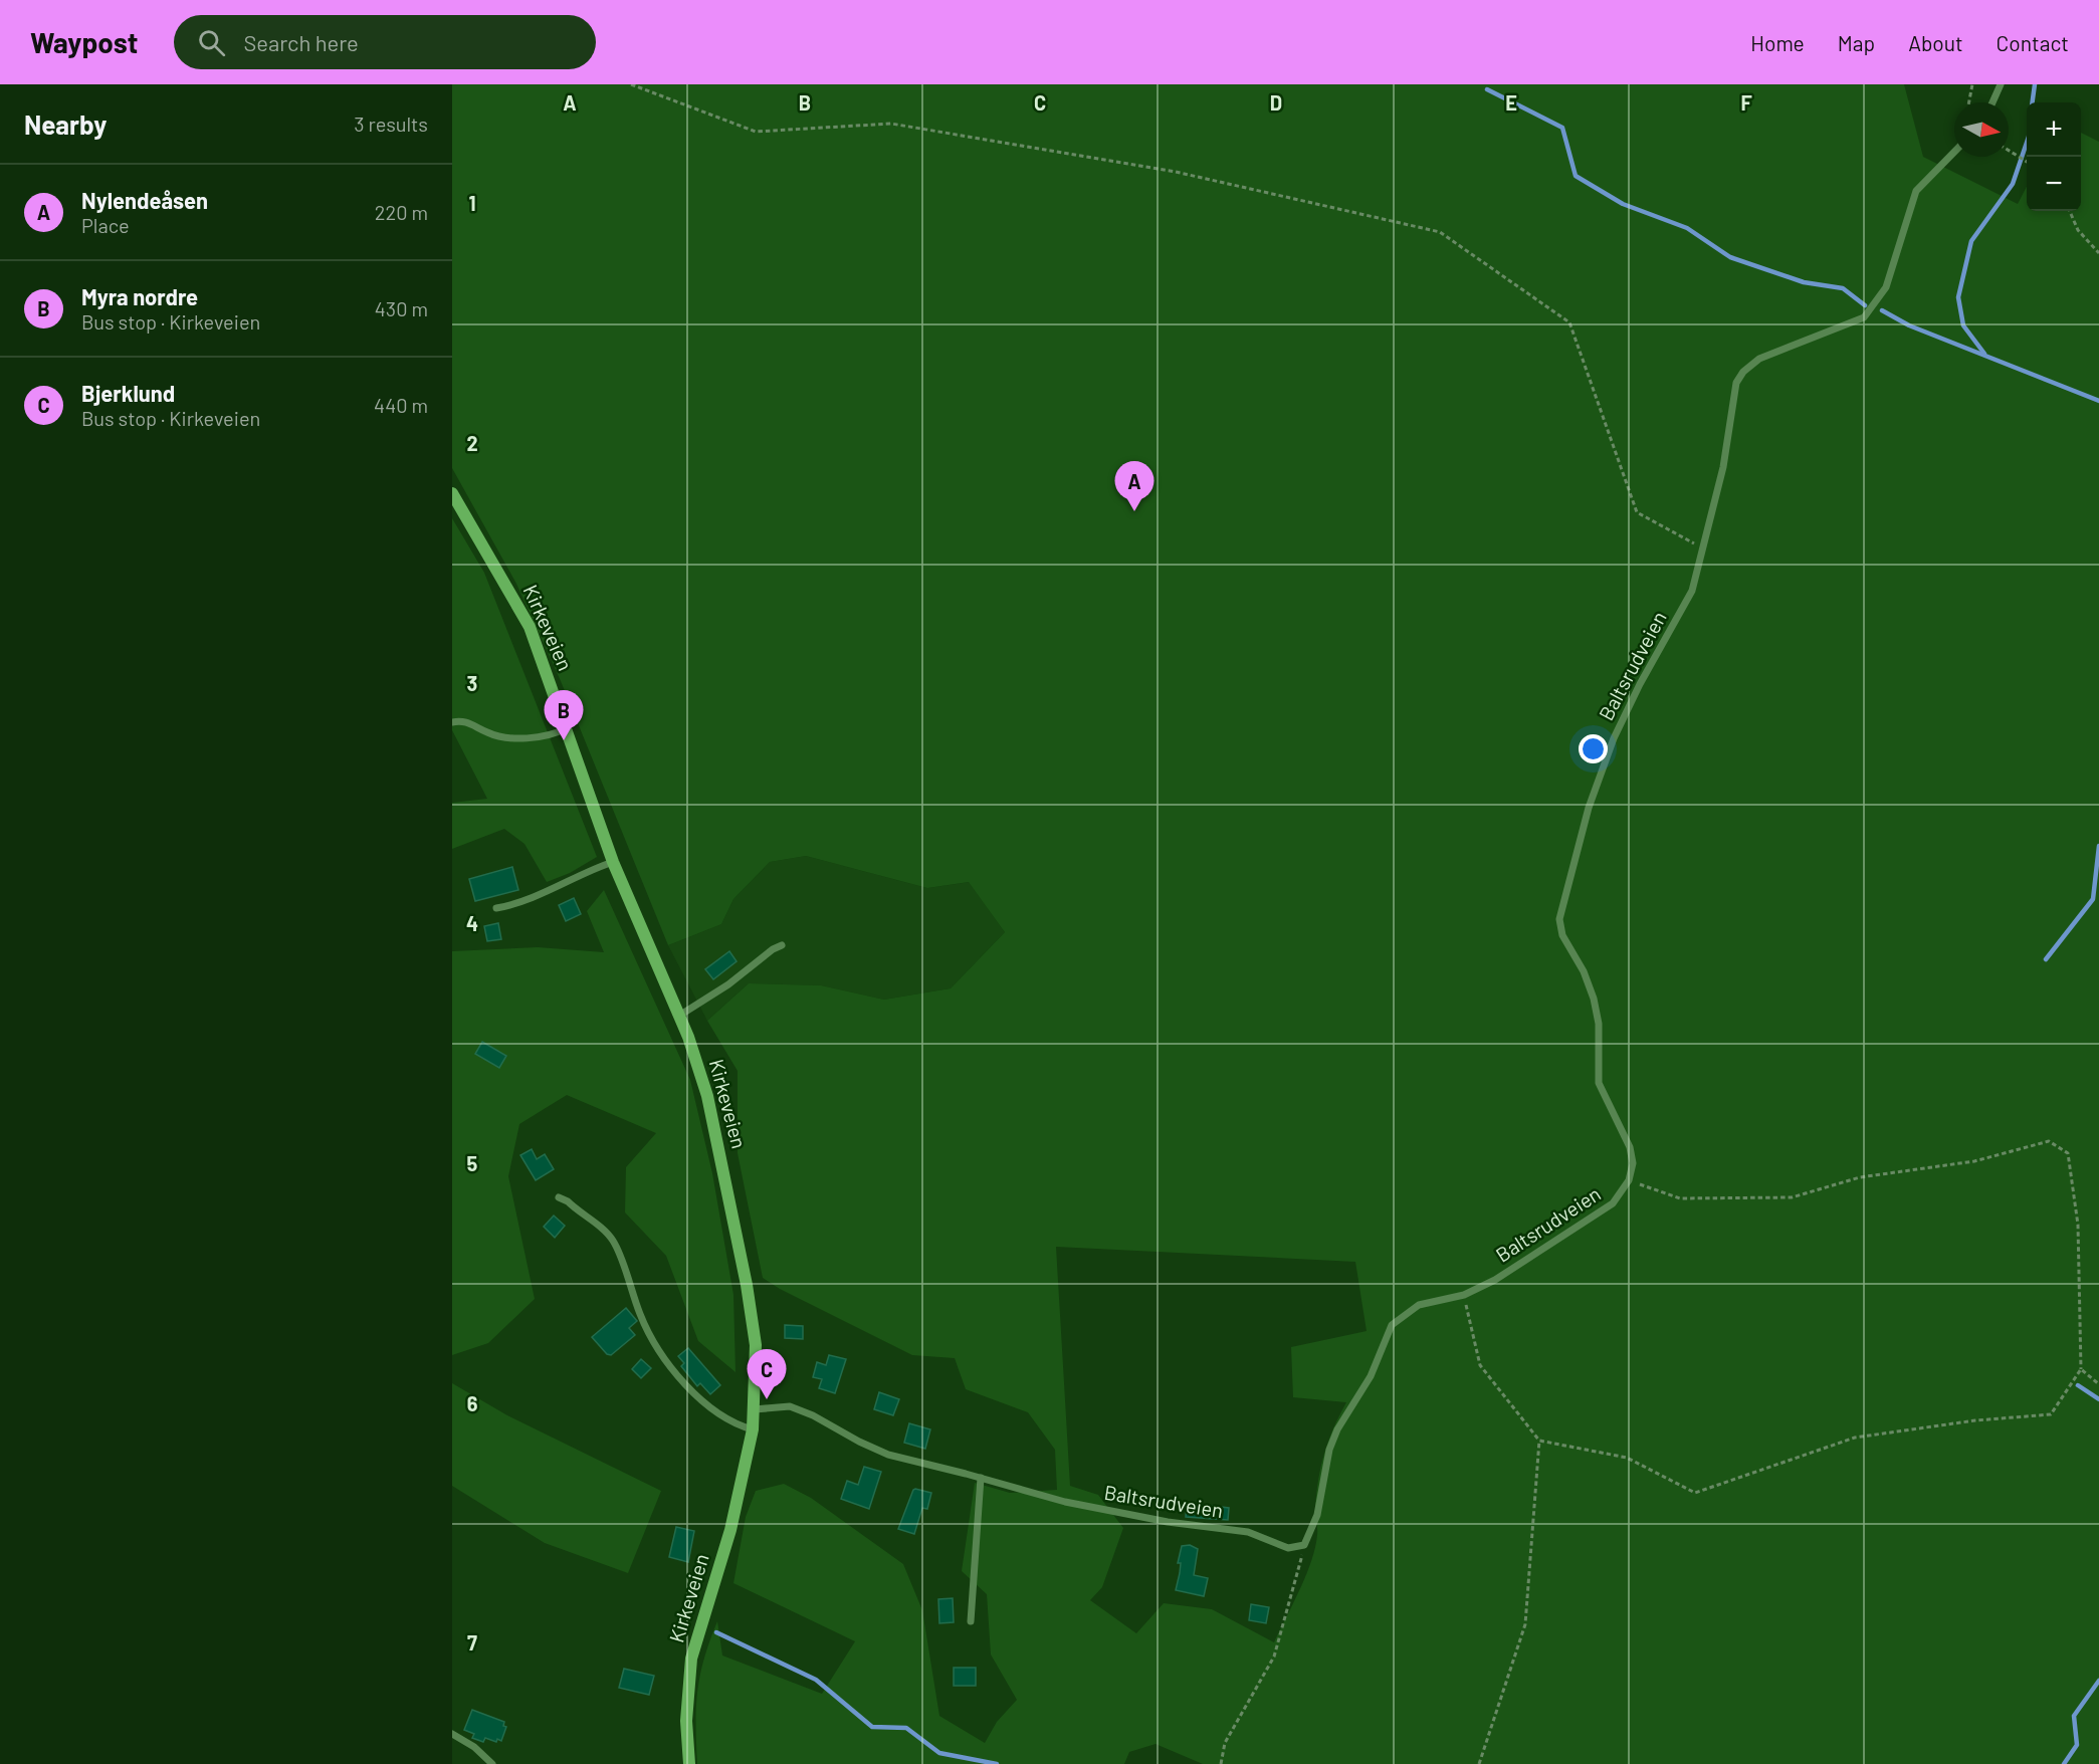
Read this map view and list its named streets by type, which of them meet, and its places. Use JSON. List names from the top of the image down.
{
  "streets": {
    "main road": ["Kirkeveien"],
    "lane": ["Baltsrudveien"]
  },
  "crossings": [
    ["Kirkeveien", "Baltsrudveien"]
  ],
  "north": "right",
  "page": {
    "header": "Waypost",
    "search": "Search here",
    "nav": [
      "Home",
      "Map",
      "About",
      "Contact"
    ],
    "heading": ["Nearby", "3 results"],
    "map_buttons": ["+", "−"],
    "list": [
      {
        "mark": "A",
        "name": "Nylendeåsen",
        "note": "Place",
        "value": "220 m"
      },
      {
        "mark": "B",
        "name": "Myra nordre",
        "note": "Bus stop · Kirkeveien",
        "value": "430 m"
      },
      {
        "mark": "C",
        "name": "Bjerklund",
        "note": "Bus stop · Kirkeveien",
        "value": "440 m"
      }
    ],
    "pins": ["A", "B", "C"]
  },
  "grid": {
    "columns": [
      "A",
      "B",
      "C",
      "D",
      "E",
      "F"
    ],
    "rows": [
      "1",
      "2",
      "3",
      "4",
      "5",
      "6",
      "7"
    ]
  }
}
